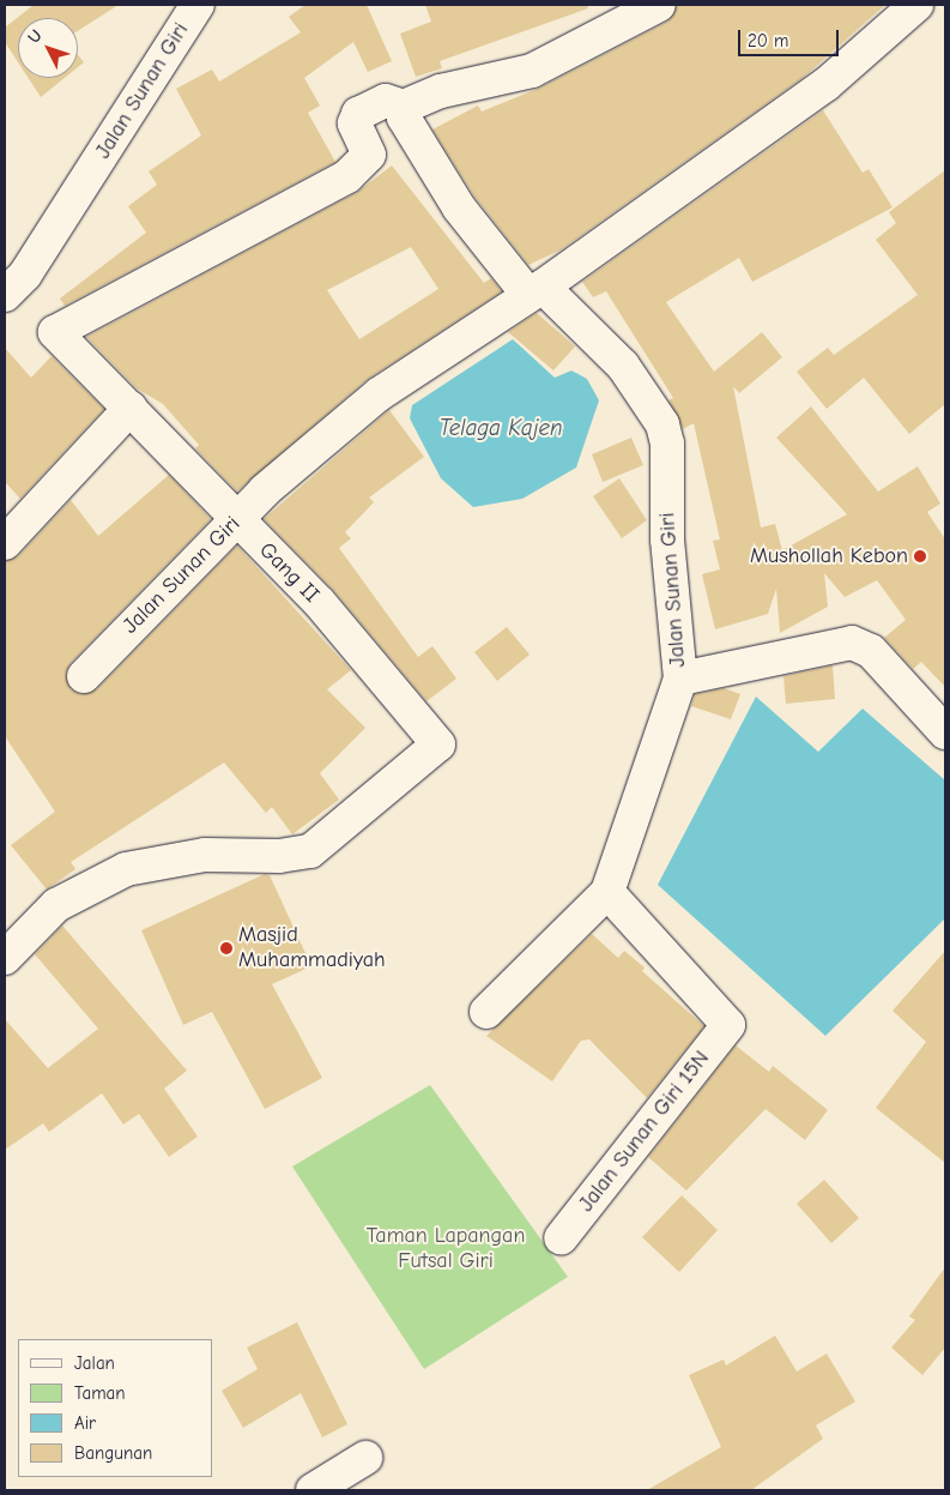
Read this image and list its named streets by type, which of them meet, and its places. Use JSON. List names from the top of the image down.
{
  "streets": {
    "street": ["Jalan Sunan Giri", "Gang II", "Jalan Sunan Giri 15N"]
  },
  "crossings": [
    ["Jalan Sunan Giri", "Gang II"],
    ["Jalan Sunan Giri", "Jalan Sunan Giri 15N"]
  ],
  "water": ["Telaga Kajen"],
  "parks": ["Taman Lapangan Futsal Giri"],
  "places": ["Mushollah Kebon", "Masjid Muhammadiyah"],
  "legend": [
    "Jalan",
    "Taman",
    "Air",
    "Bangunan"
  ],
  "scale_bar": "20 m",
  "north": "top left"
}
